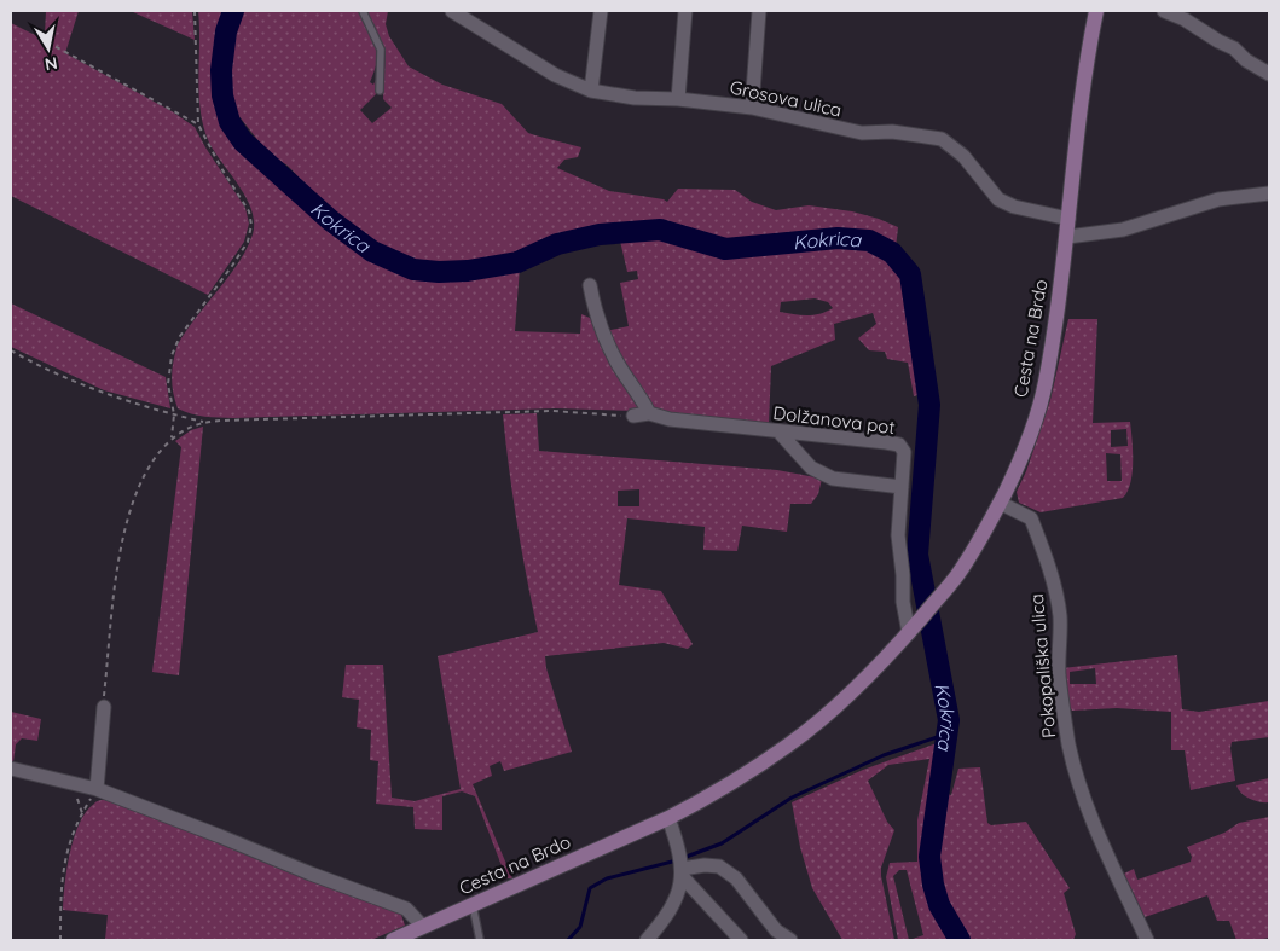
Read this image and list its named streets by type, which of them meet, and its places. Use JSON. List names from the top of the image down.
{
  "streets": {
    "street": [
      "Grosova ulica",
      "Cesta na Brdo",
      "Dolžanova pot",
      "Pokopališka ulica"
    ]
  },
  "crossings": [
    ["Grosova ulica", "Cesta na Brdo"],
    ["Cesta na Brdo", "Dolžanova pot"],
    ["Cesta na Brdo", "Pokopališka ulica"]
  ],
  "water": ["Kokrica"],
  "north": "bottom"
}
